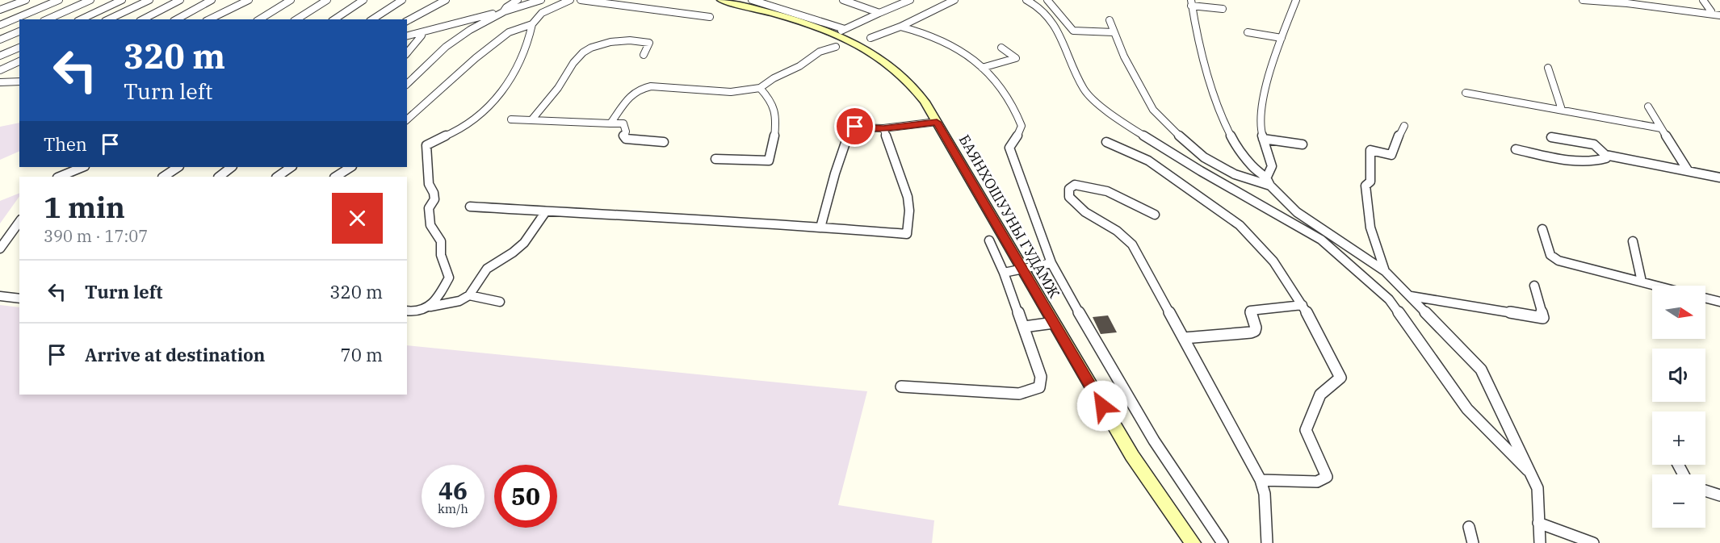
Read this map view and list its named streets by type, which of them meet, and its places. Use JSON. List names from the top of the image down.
{
  "streets": {
    "main road": ["БАЯНХОШУУНЫ ГУДАМЖ"]
  },
  "north": "right",
  "page": {
    "turn": ["320 m", "Turn left"],
    "then": "Then",
    "heading": ["1 min", "390 m · 17:07"],
    "list": [
      {
        "name": "Turn left",
        "value": "320 m"
      },
      {
        "name": "Arrive at destination",
        "value": "70 m"
      }
    ],
    "map_buttons": ["+", "−"],
    "speed": "46 km/h",
    "limit": "50"
  }
}
